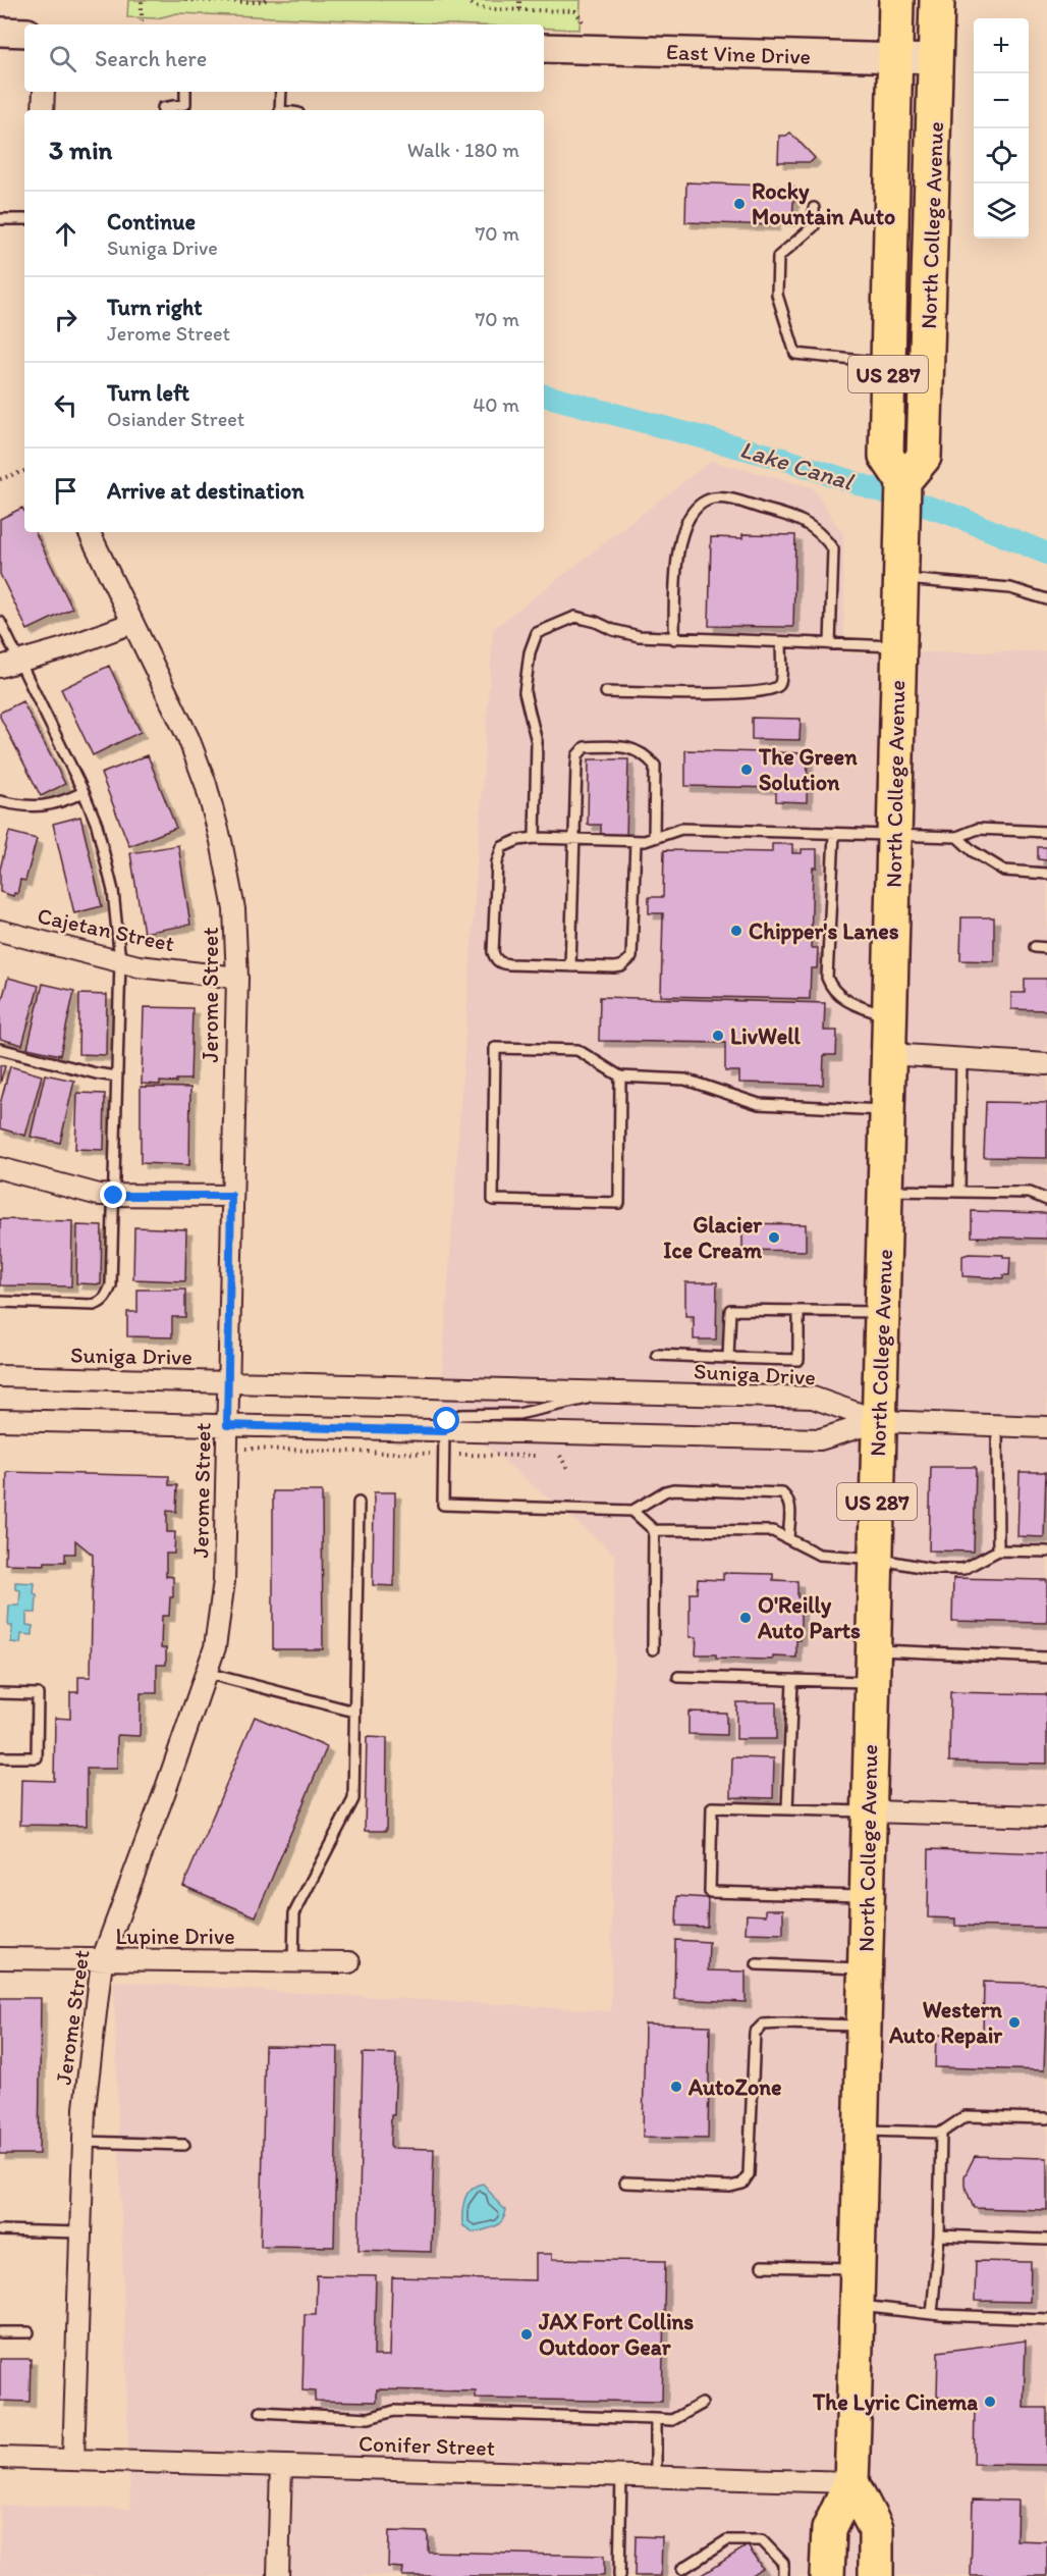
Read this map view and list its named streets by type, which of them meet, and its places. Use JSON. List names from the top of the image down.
{
  "streets": {
    "highway": ["North College Avenue", "US 287"],
    "main road": ["East Vine Drive"],
    "street": [
      "Cajetan Street",
      "Jerome Street",
      "Suniga Drive",
      "Lupine Drive",
      "Conifer Street"
    ]
  },
  "crossings": [
    ["East Vine Drive", "North College Avenue"],
    ["North College Avenue", "Suniga Drive"],
    ["North College Avenue", "Conifer Street"],
    ["Cajetan Street", "Jerome Street"],
    ["Jerome Street", "Suniga Drive"],
    ["Jerome Street", "Lupine Drive"],
    ["Jerome Street", "Conifer Street"]
  ],
  "water": ["Lake Canal"],
  "places": [
    "Rocky Mountain Auto",
    "The Green Solution",
    "Chipper's Lanes",
    "LivWell",
    "Glacier Ice Cream",
    "O'Reilly Auto Parts",
    "Western Auto Repair",
    "AutoZone",
    "JAX Fort Collins Outdoor Gear",
    "The Lyric Cinema"
  ],
  "page": {
    "map_buttons": ["+", "−"],
    "search": "Search here",
    "heading": ["3 min", "Walk · 180 m"],
    "list": [
      ["Continue", "Suniga Drive", "70 m"],
      ["Turn right", "Jerome Street", "70 m"],
      ["Turn left", "Osiander Street", "40 m"],
      "Arrive at destination"
    ]
  }
}
